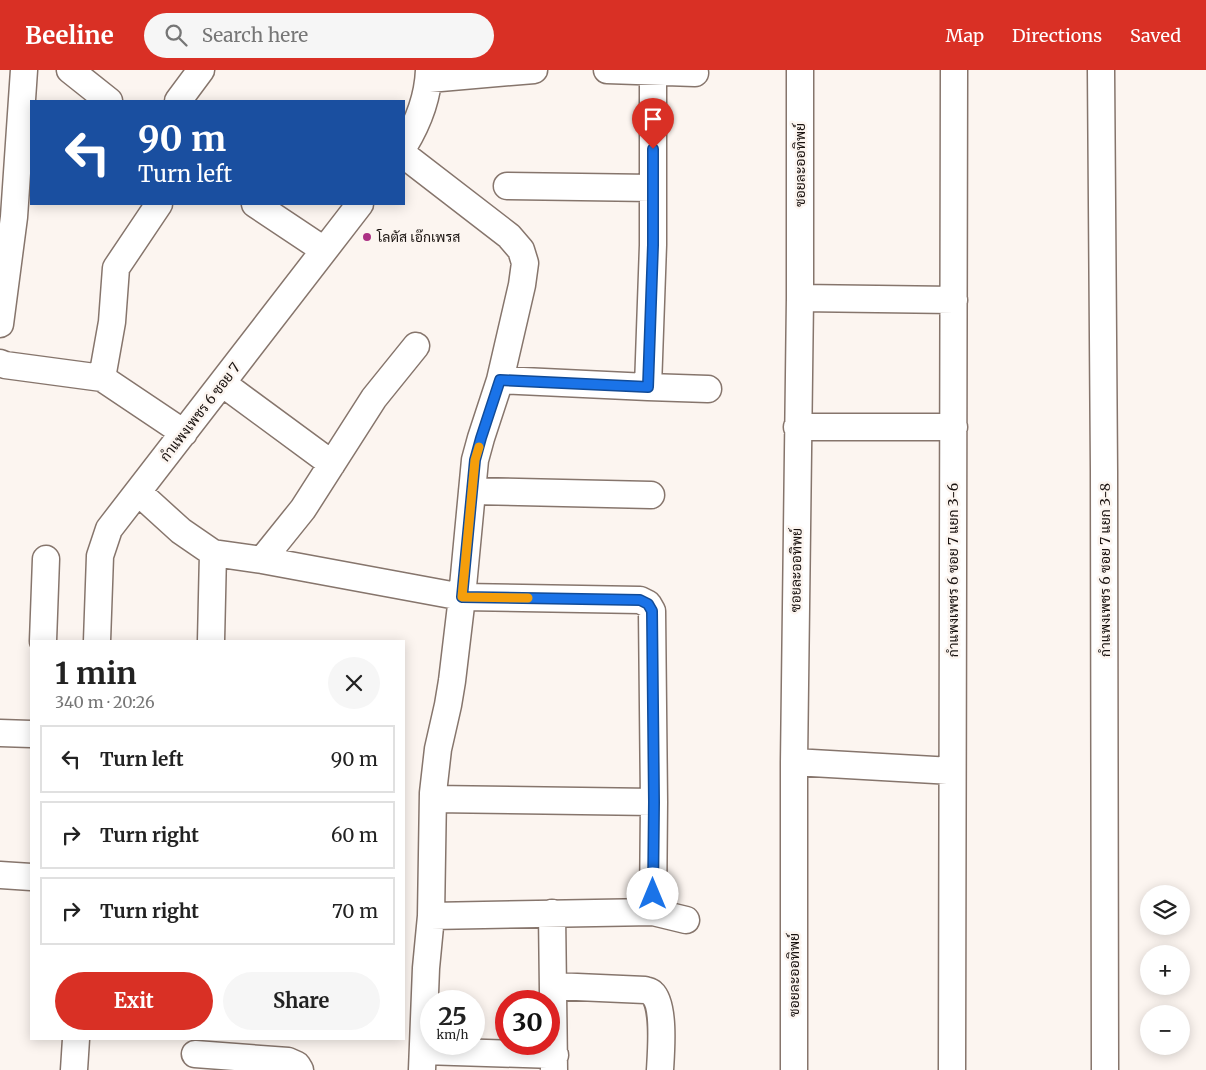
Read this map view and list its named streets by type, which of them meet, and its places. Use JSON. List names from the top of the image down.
{
  "streets": {
    "street": [
      "ซอยละออทิพย์",
      "กำแพงเพชร 6 ซอย 7",
      "กำแพงเพชร 6 ซอย 7 แยก 3-6",
      "กำแพงเพชร 6 ซอย 7 แยก 3-8"
    ]
  },
  "places": ["โลตัส เอ๊กเพรส"],
  "page": {
    "header": "Beeline",
    "search": "Search here",
    "nav": ["Map", "Directions", "Saved"],
    "turn": ["90 m", "Turn left"],
    "heading": ["1 min", "340 m · 20:26"],
    "list": [
      {
        "name": "Turn left",
        "value": "90 m"
      },
      {
        "name": "Turn right",
        "value": "60 m"
      },
      {
        "name": "Turn right",
        "value": "70 m"
      }
    ],
    "map_buttons": ["+", "−"],
    "buttons": ["Exit", "Share"],
    "speed": "25 km/h",
    "limit": "30"
  }
}
